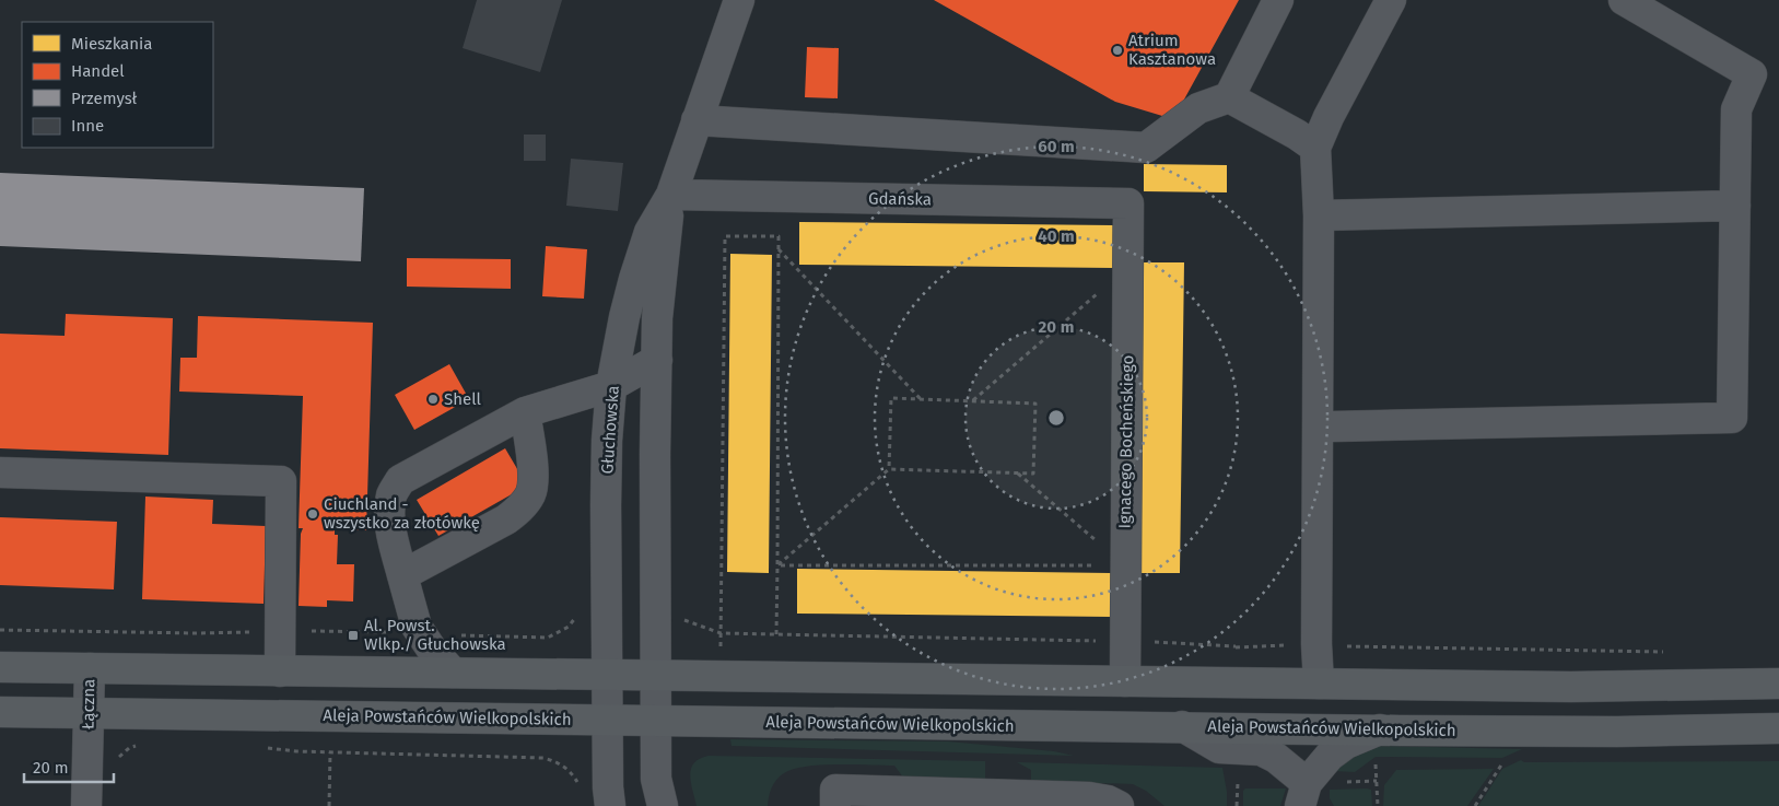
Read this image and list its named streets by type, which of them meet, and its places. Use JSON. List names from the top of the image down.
{
  "streets": {
    "main road": ["Aleja Powstańców Wielkopolskich"],
    "street": [
      "Gdańska",
      "Głuchowska",
      "Ignacego Bocheńskiego",
      "Łączna"
    ]
  },
  "crossings": [
    ["Gdańska", "Głuchowska"],
    ["Gdańska", "Ignacego Bocheńskiego"],
    ["Głuchowska", "Aleja Powstańców Wielkopolskich"],
    ["Łączna", "Aleja Powstańców Wielkopolskich"]
  ],
  "places": {
    "other": ["Atrium Kasztanowa", "Shell", "Ciuchland - wszystko za złotówkę"],
    "transit": ["Al. Powst. Wlkp./ Głuchowska"]
  },
  "legend": [
    "Mieszkania",
    "Handel",
    "Przemysł",
    "Inne"
  ],
  "scale_bar": "20 m",
  "rings": ["60 m", "40 m", "20 m"]
}
